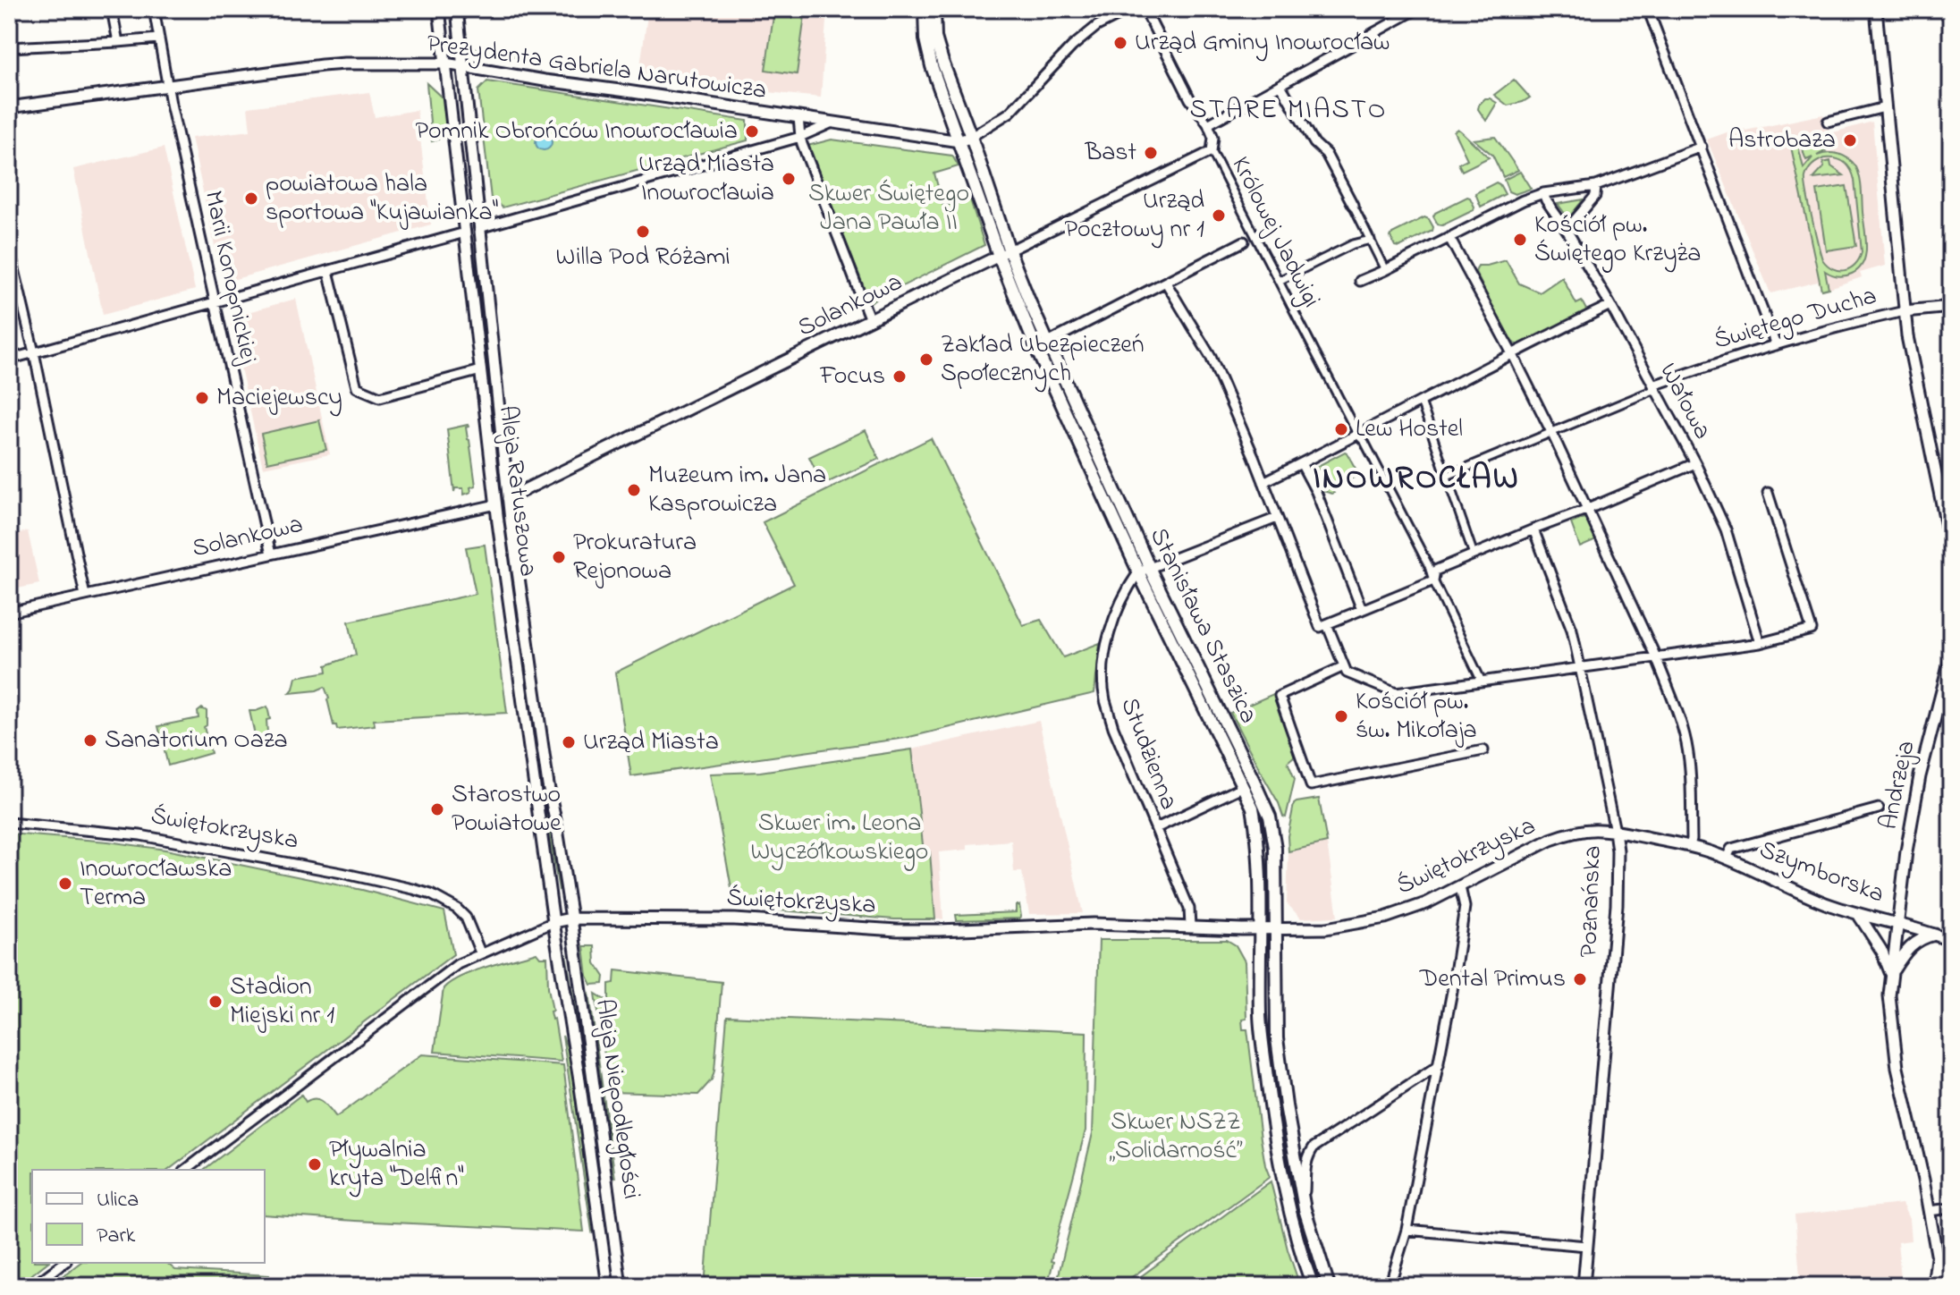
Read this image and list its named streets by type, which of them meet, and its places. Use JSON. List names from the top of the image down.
{
  "streets": {
    "main road": ["Stanisława Staszica"],
    "street": [
      "Prezydenta Gabriela Narutowicza",
      "Królowej Jadwigi",
      "Marii Konopnickiej",
      "Solankowa",
      "Świętego Ducha",
      "Wałowa",
      "Aleja Ratuszowa",
      "Studzienna",
      "Andrzeja",
      "Świętokrzyska",
      "Szymborska",
      "Poznańska",
      "Aleja Niepodległości"
    ]
  },
  "crossings": [
    ["Prezydenta Gabriela Narutowicza", "Marii Konopnickiej"],
    ["Prezydenta Gabriela Narutowicza", "Aleja Ratuszowa"],
    ["Prezydenta Gabriela Narutowicza", "Stanisława Staszica"],
    ["Królowej Jadwigi", "Solankowa"],
    ["Marii Konopnickiej", "Solankowa"],
    ["Solankowa", "Aleja Ratuszowa"],
    ["Solankowa", "Stanisława Staszica"],
    ["Świętego Ducha", "Wałowa"],
    ["Aleja Ratuszowa", "Świętokrzyska"],
    ["Aleja Ratuszowa", "Aleja Niepodległości"],
    ["Stanisława Staszica", "Studzienna"],
    ["Stanisława Staszica", "Świętokrzyska"],
    ["Studzienna", "Świętokrzyska"],
    ["Andrzeja", "Szymborska"],
    ["Świętokrzyska", "Szymborska"],
    ["Świętokrzyska", "Poznańska"],
    ["Świętokrzyska", "Aleja Niepodległości"],
    ["Szymborska", "Poznańska"]
  ],
  "districts": ["STARE MIASTO", "INOWROCŁAW"],
  "parks": ["Skwer Świętego Jana Pawła II", "Skwer im. Leona Wyczółkowskiego", "Skwer NSZZ „Solidarność”"],
  "places": [
    "Urząd Gminy Inowrocław",
    "Pomnik Obrońców Inowrocławia",
    "Astrobaza",
    "Bast",
    "Urząd Miasta Inowrocławia",
    "powiatowa hala sportowa \"Kujawianka\"",
    "Urząd Pocztowy nr 1",
    "Willa Pod Różami",
    "Kościół pw. Świętego Krzyża",
    "Zakład Ubezpieczeń Społecznych",
    "Focus",
    "Maciejewscy",
    "Lew Hostel",
    "Muzeum im. Jana Kasprowicza",
    "Prokuratura Rejonowa",
    "Kościół pw. św. Mikołaja",
    "Sanatorium Oaza",
    "Urząd Miasta",
    "Starostwo Powiatowe",
    "Inowrocławska Terma",
    "Dental Primus",
    "Stadion Miejski nr 1",
    "Pływalnia kryta \"Delfin\""
  ],
  "legend": ["Ulica", "Park"]
}
